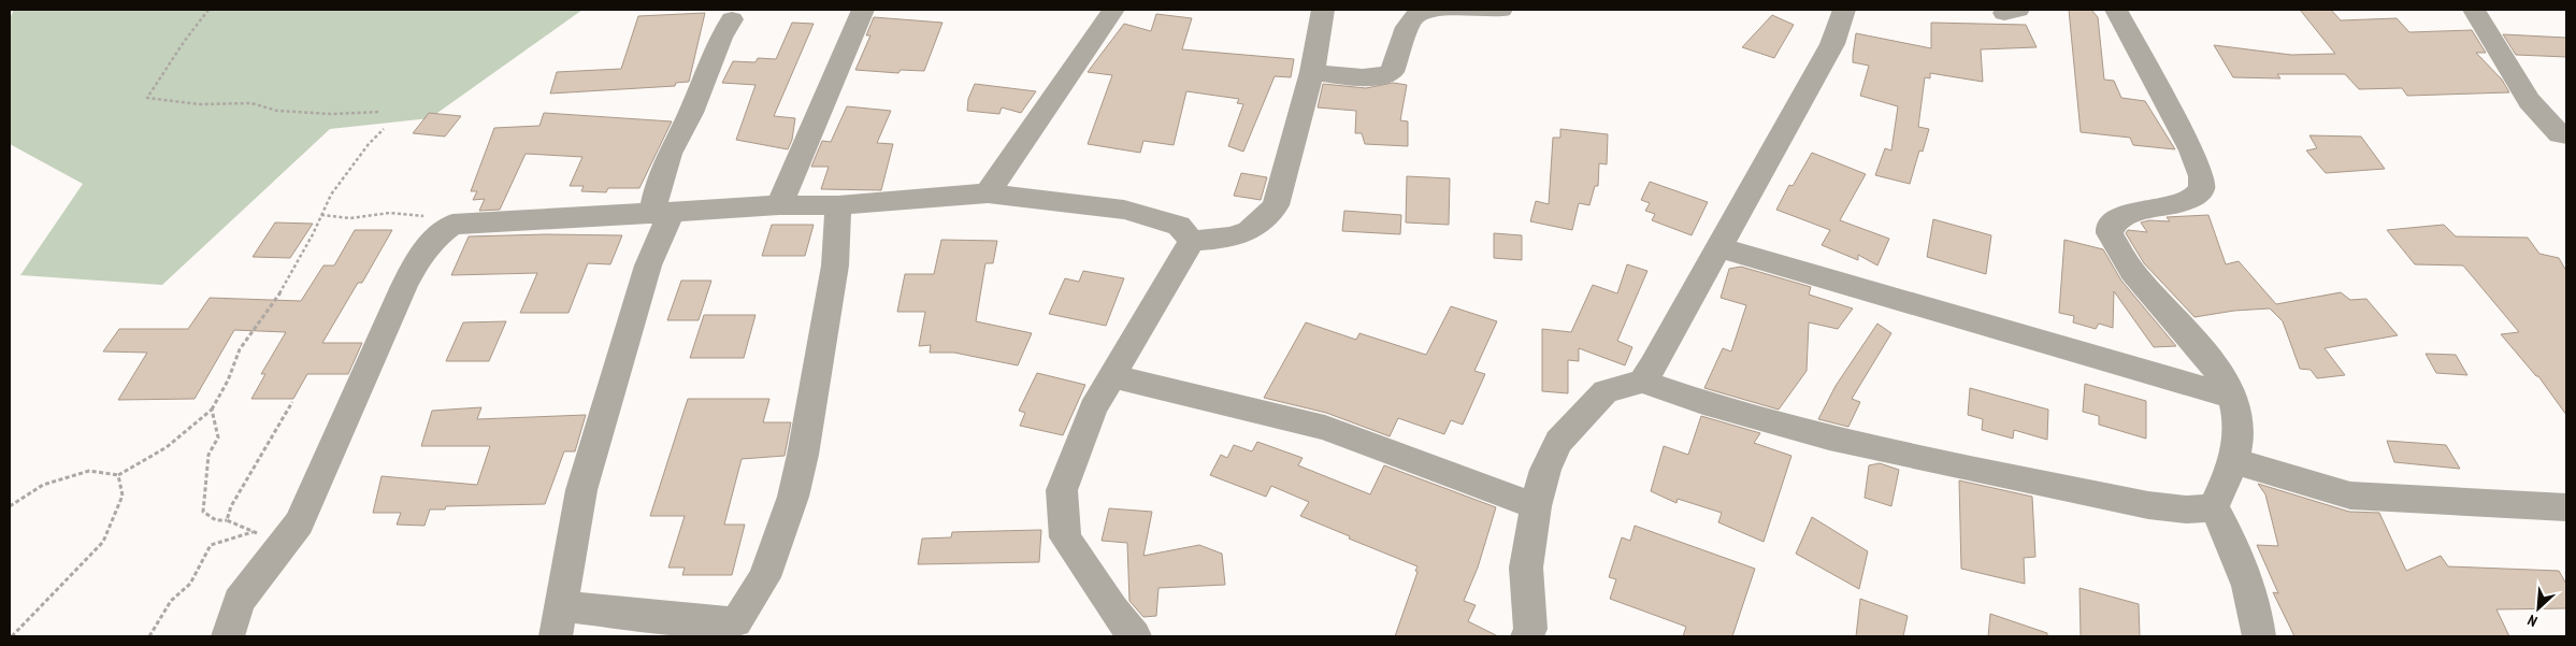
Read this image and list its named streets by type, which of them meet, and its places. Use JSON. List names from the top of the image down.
{
  "north": "bottom left"
}
